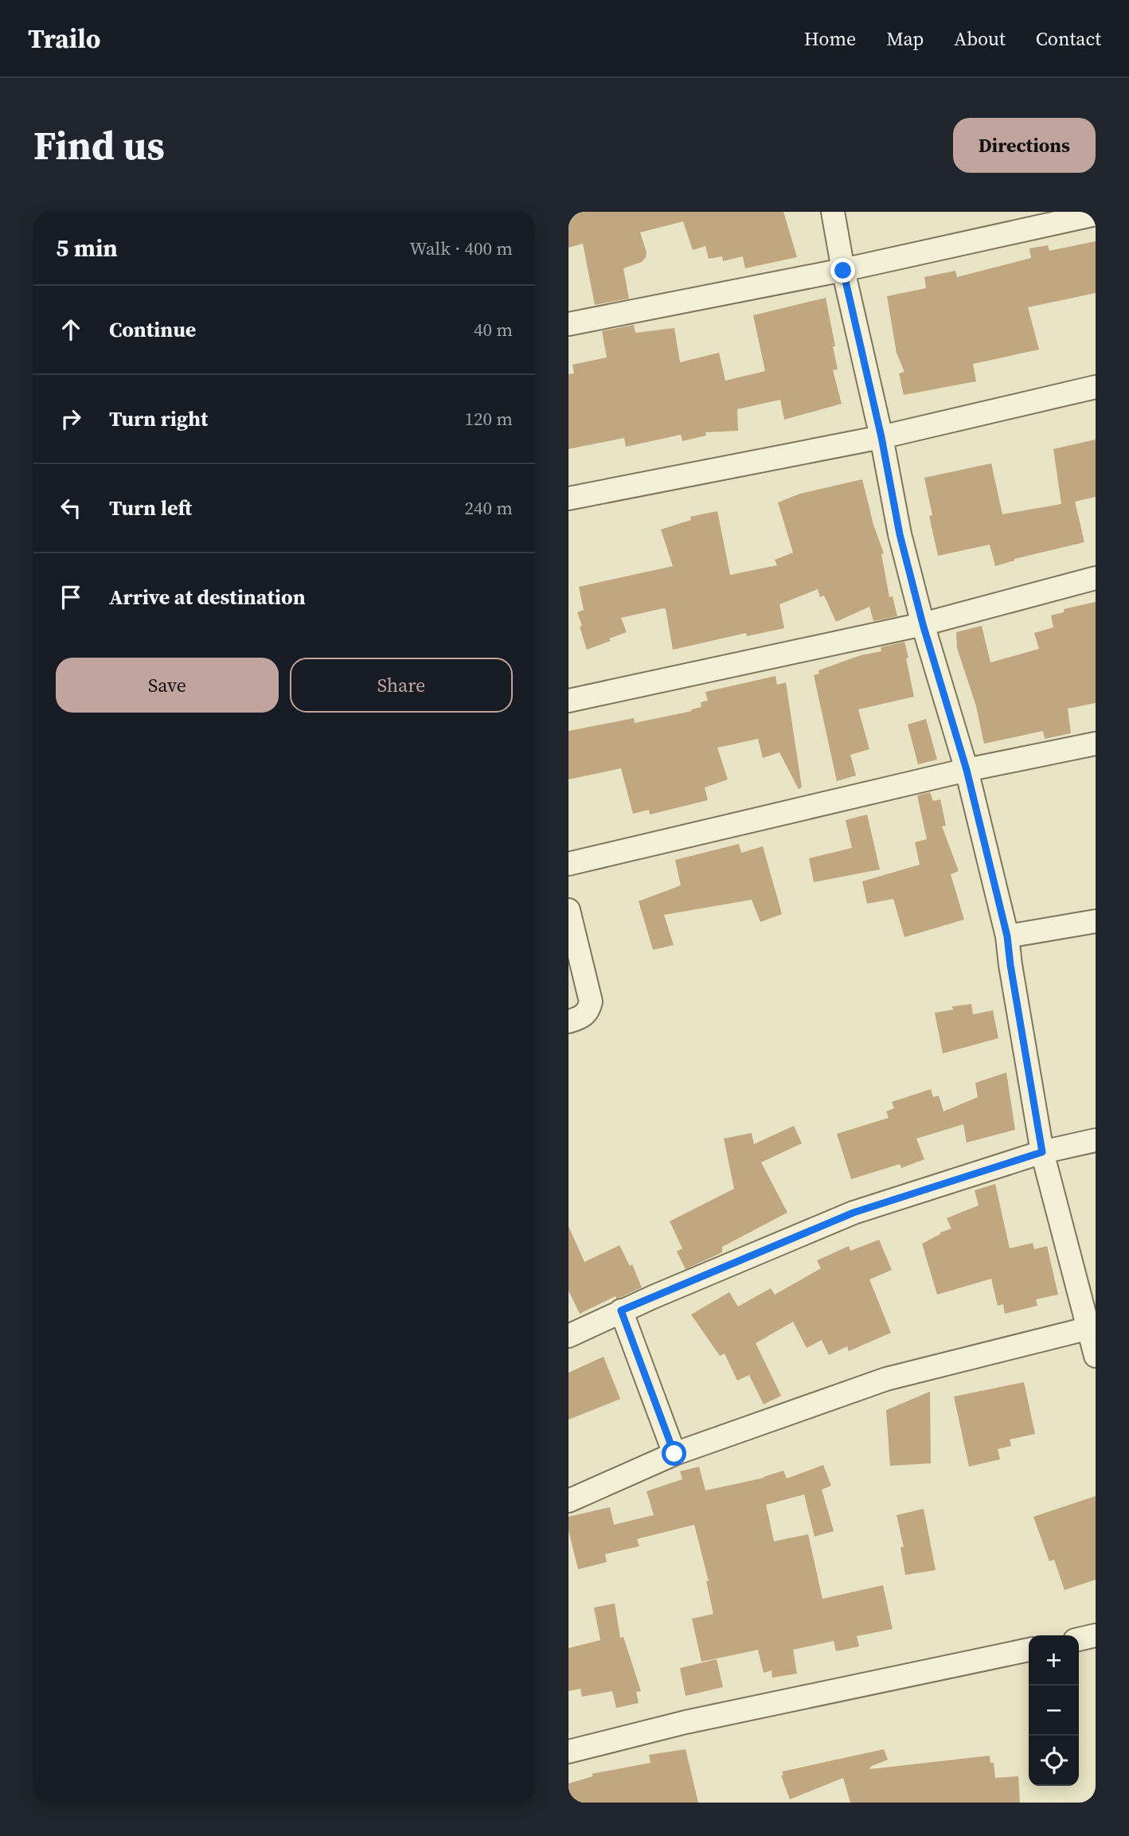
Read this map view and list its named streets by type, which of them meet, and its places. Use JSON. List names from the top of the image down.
{
  "page": {
    "header": "Trailo",
    "nav": [
      "Home",
      "Map",
      "About",
      "Contact"
    ],
    "buttons": [
      "Directions",
      ["Save", "Share"]
    ],
    "title": "Find us",
    "heading": ["5 min", "Walk · 400 m"],
    "list": [
      ["Continue", "40 m"],
      ["Turn right", "120 m"],
      ["Turn left", "240 m"],
      "Arrive at destination"
    ],
    "map_buttons": ["+", "−"]
  }
}
